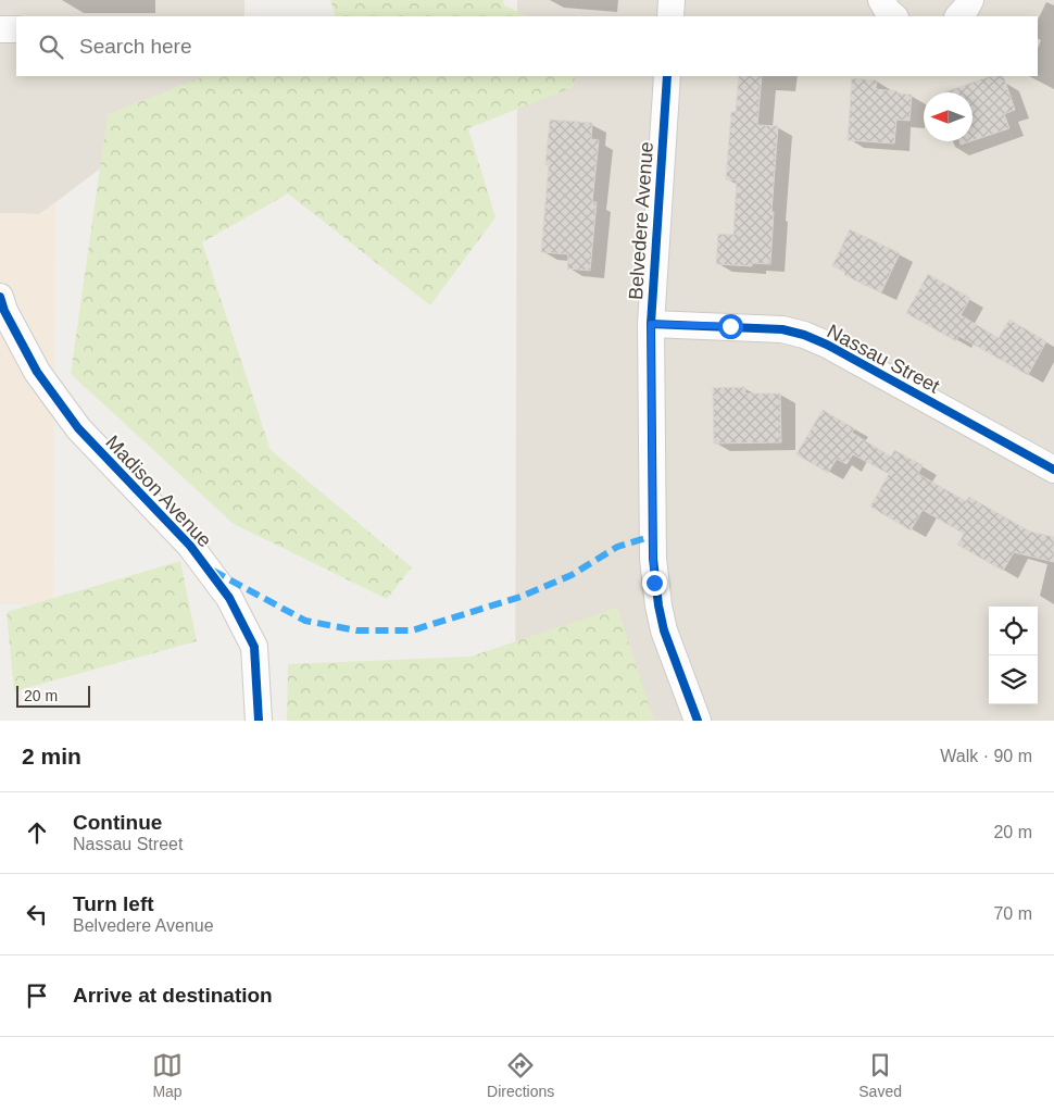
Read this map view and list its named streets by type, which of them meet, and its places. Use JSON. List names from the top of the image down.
{
  "streets": {
    "street": ["Belvedere Avenue", "Nassau Street", "Madison Avenue"]
  },
  "crossings": [
    ["Belvedere Avenue", "Nassau Street"]
  ],
  "scale_bar": "20 m",
  "north": "left",
  "page": {
    "search": "Search here",
    "scale": "20 m",
    "heading": ["2 min", "Walk · 90 m"],
    "list": [
      ["Continue", "Nassau Street", "20 m"],
      ["Turn left", "Belvedere Avenue", "70 m"],
      "Arrive at destination"
    ],
    "nav": ["Map", "Directions", "Saved"]
  }
}
